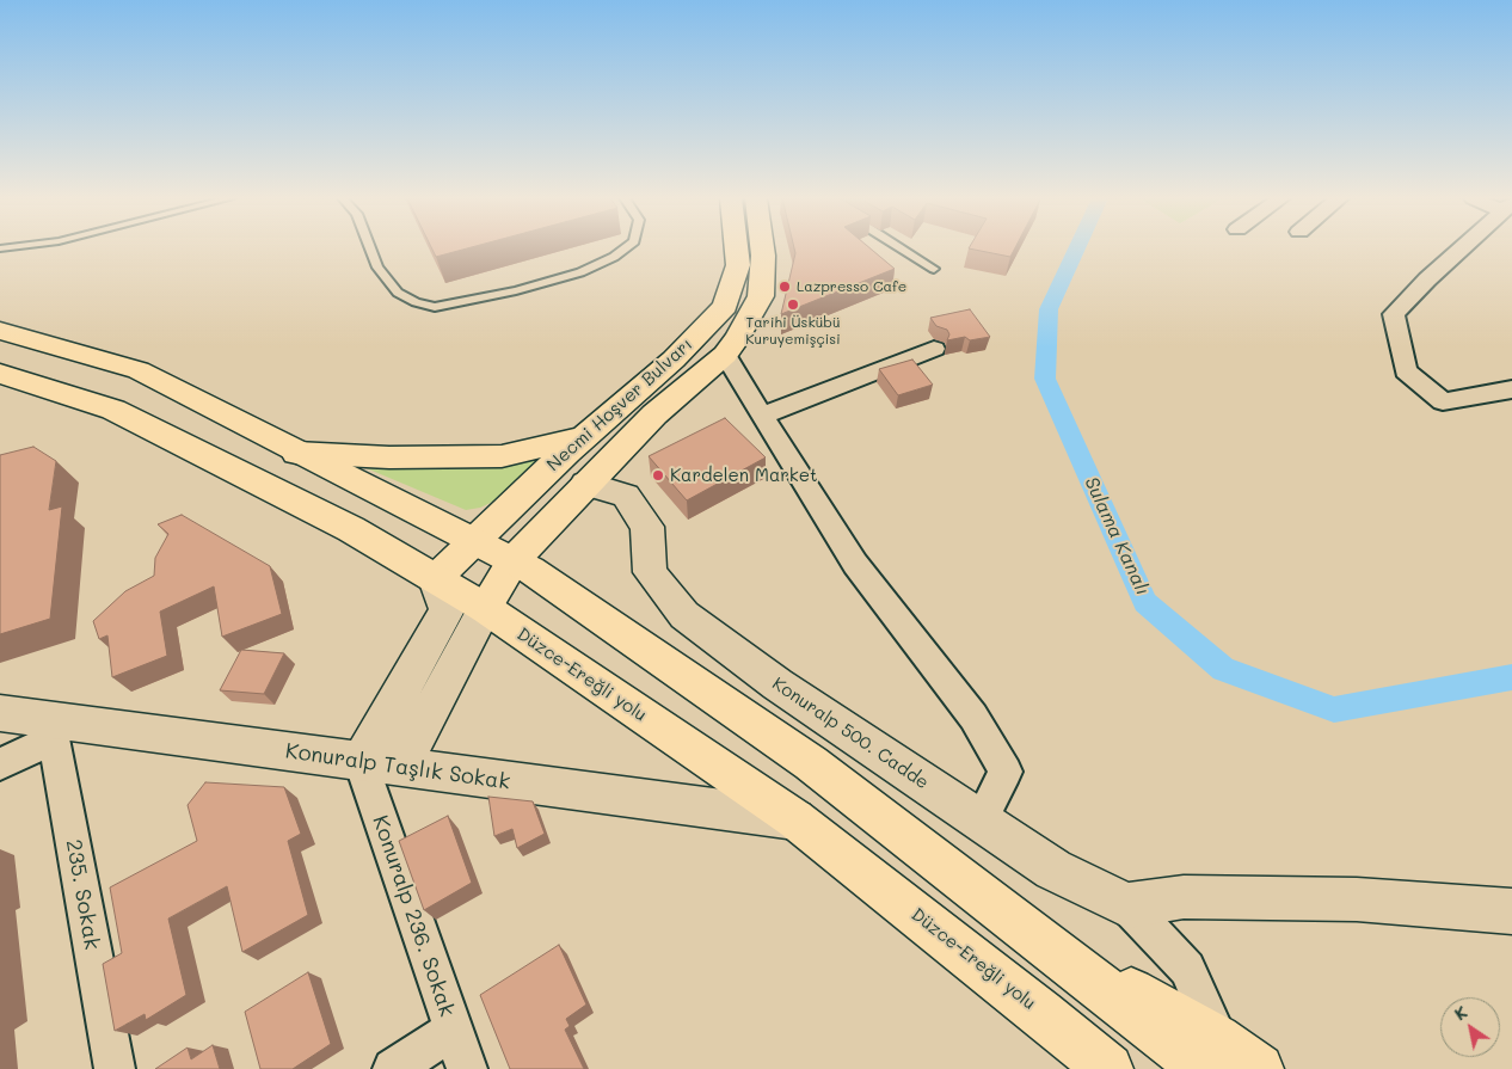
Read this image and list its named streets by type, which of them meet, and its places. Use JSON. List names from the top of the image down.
{
  "streets": {
    "main road": ["Necmi Hoşver Bulvarı", "Düzce-Ereğli yolu"],
    "street": [
      "Konuralp 500. Cadde",
      "Konuralp Taşlık Sokak",
      "235. Sokak",
      "Konuralp 236. Sokak"
    ]
  },
  "crossings": [
    ["Necmi Hoşver Bulvarı", "Düzce-Ereğli yolu"],
    ["Necmi Hoşver Bulvarı", "Konuralp 500. Cadde"],
    ["Düzce-Ereğli yolu", "Konuralp Taşlık Sokak"],
    ["Konuralp Taşlık Sokak", "235. Sokak"],
    ["Konuralp Taşlık Sokak", "Konuralp 236. Sokak"]
  ],
  "water": ["Sulama Kanalı"],
  "places": ["Lazpresso Cafe", "Tarihi Üskübü Kuruyemişçisi", "Kardelen Market"],
  "north": "top left"
}
